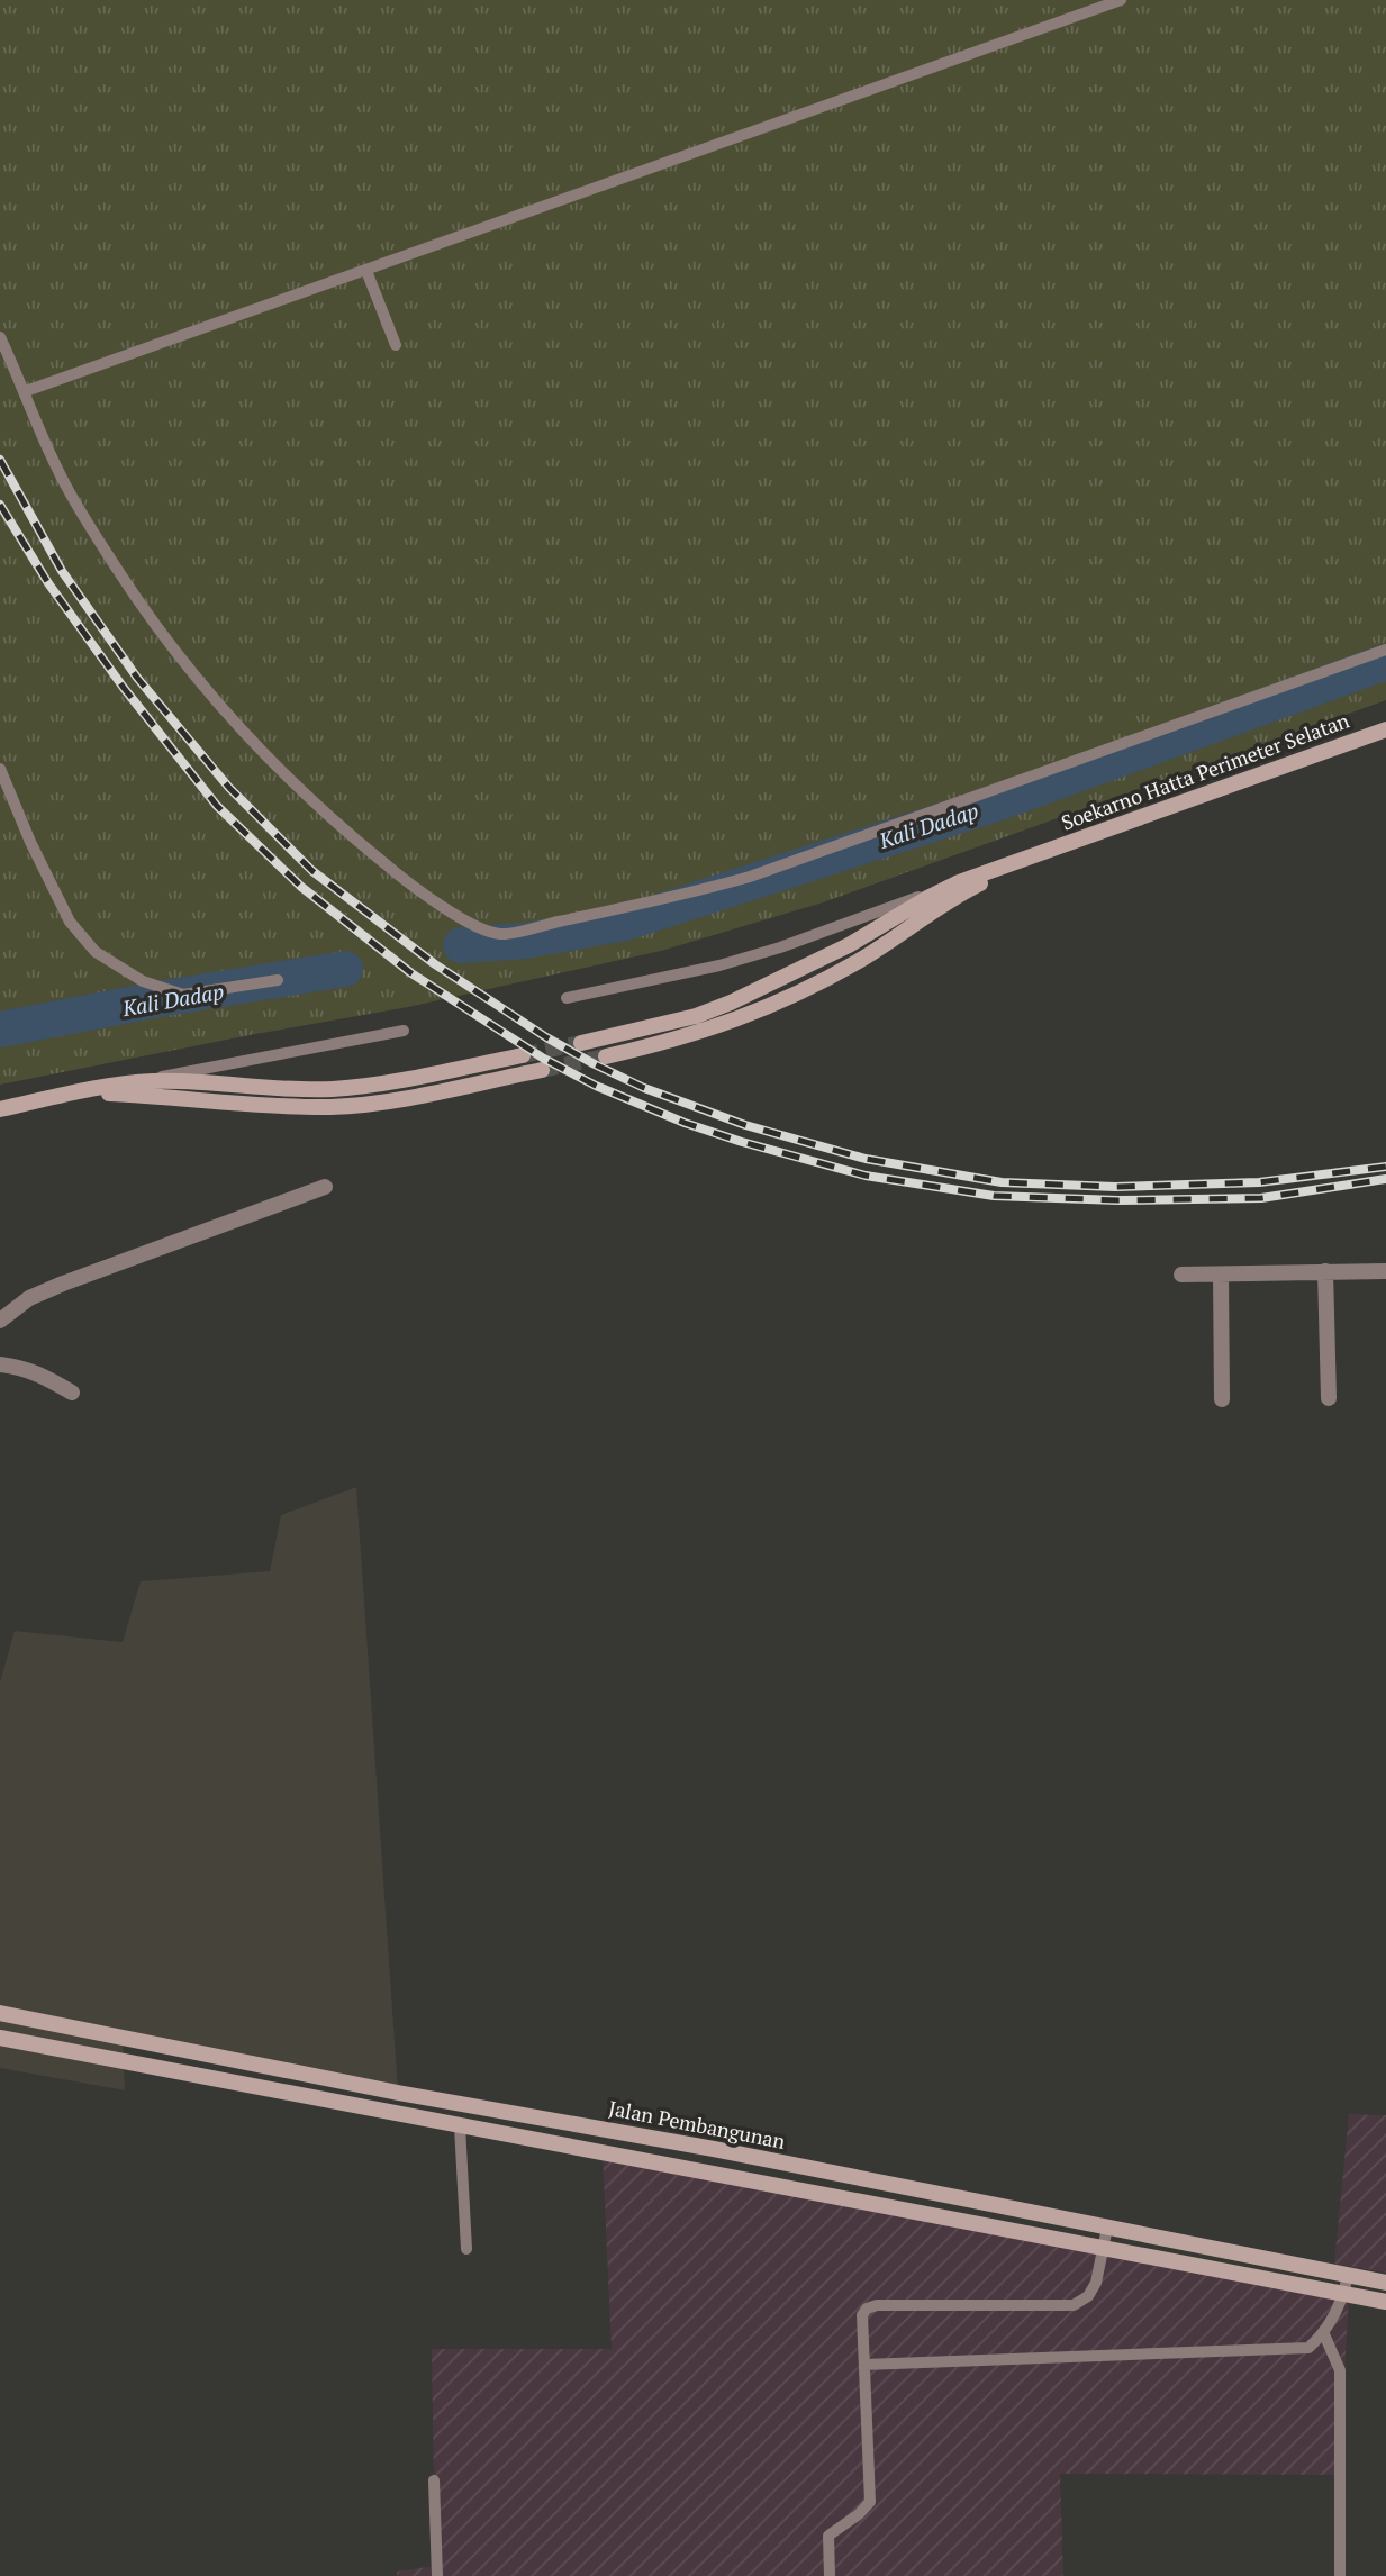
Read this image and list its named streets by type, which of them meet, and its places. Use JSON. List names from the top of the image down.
{
  "streets": {
    "main road": ["Soekarno Hatta Perimeter Selatan", "Jalan Pembangunan"]
  },
  "water": ["Kali Dadap"]
}
